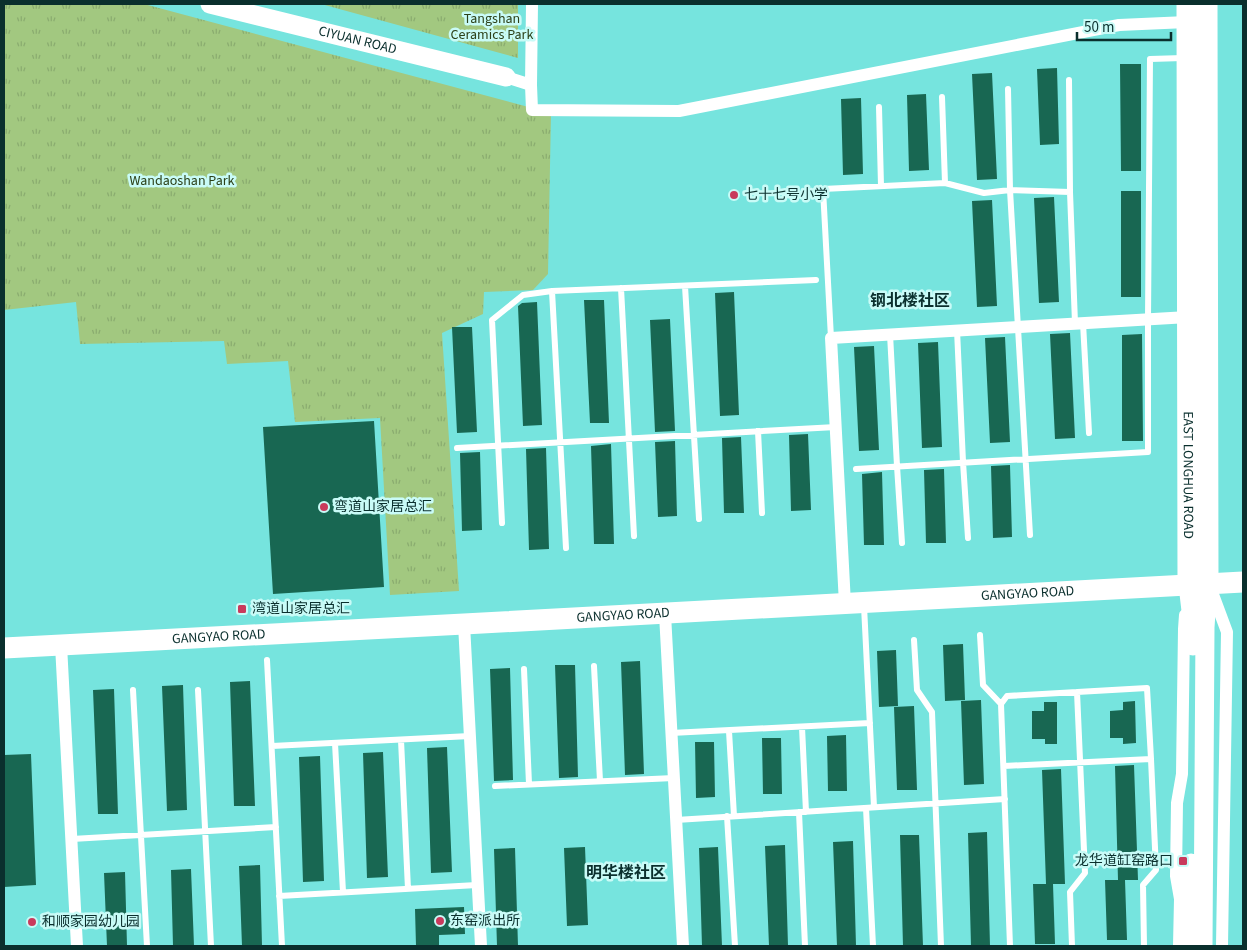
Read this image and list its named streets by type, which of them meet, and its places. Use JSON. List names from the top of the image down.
{
  "streets": {
    "main road": ["CIYUAN ROAD", "EAST LONGHUA ROAD", "GANGYAO ROAD"]
  },
  "crossings": [
    ["EAST LONGHUA ROAD", "GANGYAO ROAD"]
  ],
  "districts": ["钢北楼社区", "明华楼社区"],
  "parks": ["Tangshan Ceramics Park", "Wandaoshan Park"],
  "places": {
    "other": [
      "七十七号小学",
      "弯道山家居总汇",
      "东窑派出所",
      "和顺家园幼儿园"
    ],
    "transit": ["湾道山家居总汇", "龙华道缸窑路口"]
  },
  "scale_bar": "50 m"
}
